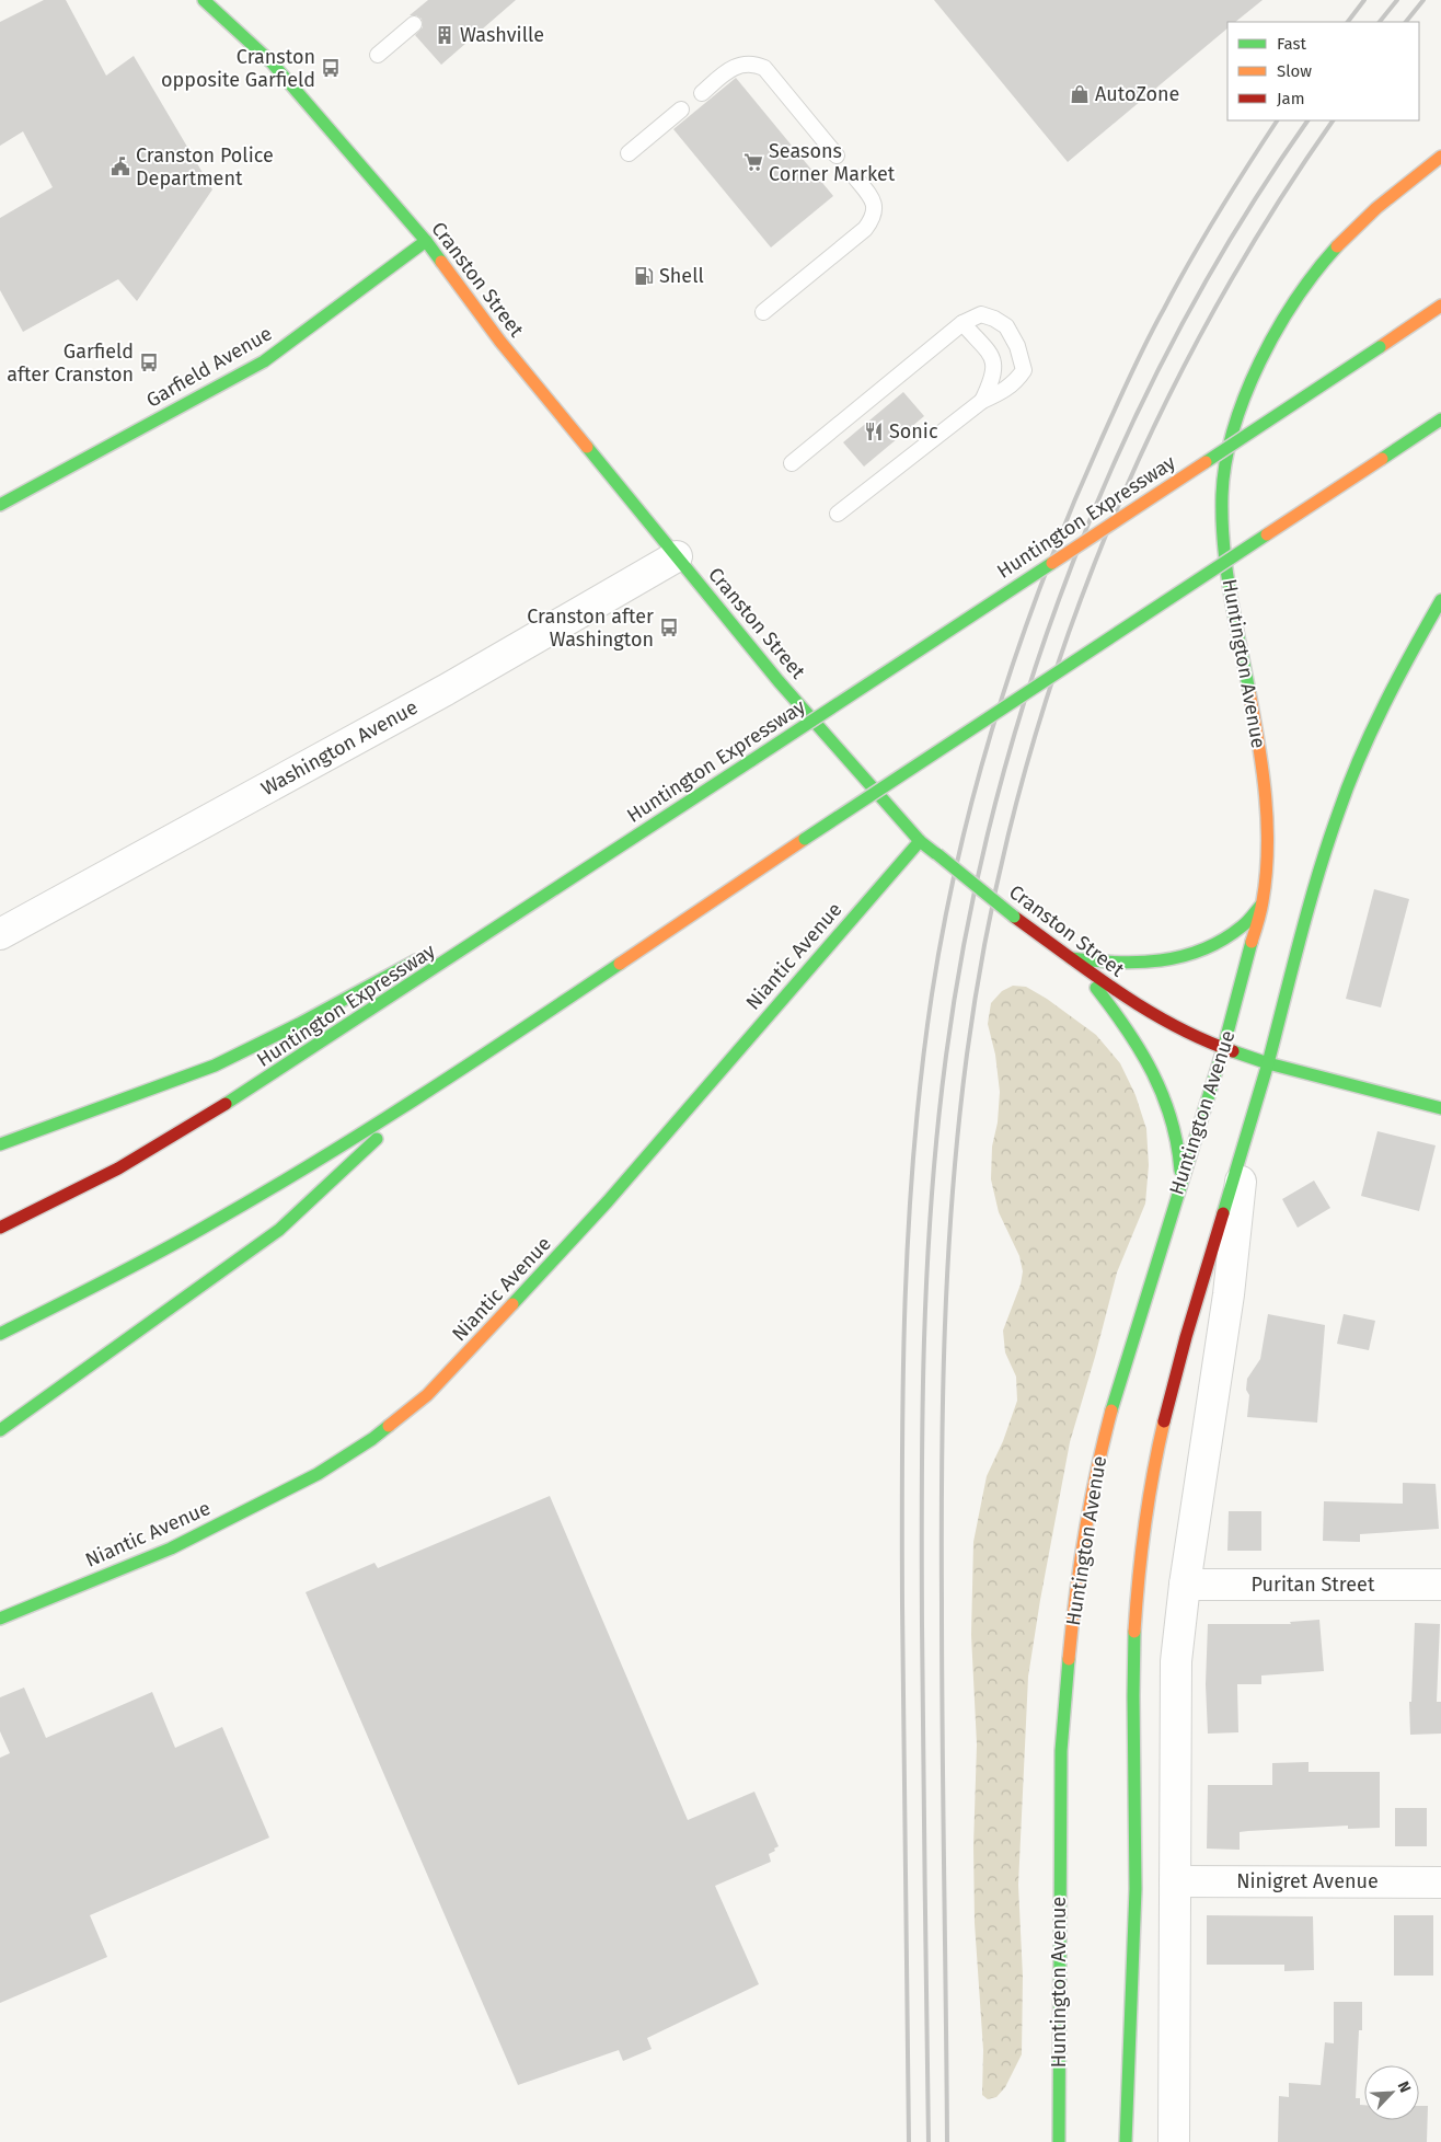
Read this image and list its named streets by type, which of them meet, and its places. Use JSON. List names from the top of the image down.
{
  "streets": {
    "main road": [
      "Cranston Street",
      "Garfield Avenue",
      "Huntington Expressway",
      "Huntington Avenue",
      "Niantic Avenue"
    ],
    "street": ["Washington Avenue", "Puritan Street", "Ninigret Avenue"]
  },
  "crossings": [
    ["Cranston Street", "Garfield Avenue"],
    ["Cranston Street", "Huntington Avenue"],
    ["Cranston Street", "Washington Avenue"],
    ["Cranston Street", "Niantic Avenue"]
  ],
  "places": {
    "building": ["Washville"],
    "bus stop": ["Cranston opposite Garfield", "Garfield after Cranston", "Cranston after Washington"],
    "shop": ["AutoZone"],
    "supermarket": ["Seasons Corner Market"],
    "public building": ["Cranston Police Department"],
    "fuel station": ["Shell"],
    "restaurant": ["Sonic"]
  },
  "legend": ["Fast", "Slow", "Jam"],
  "north": "top right"
}
